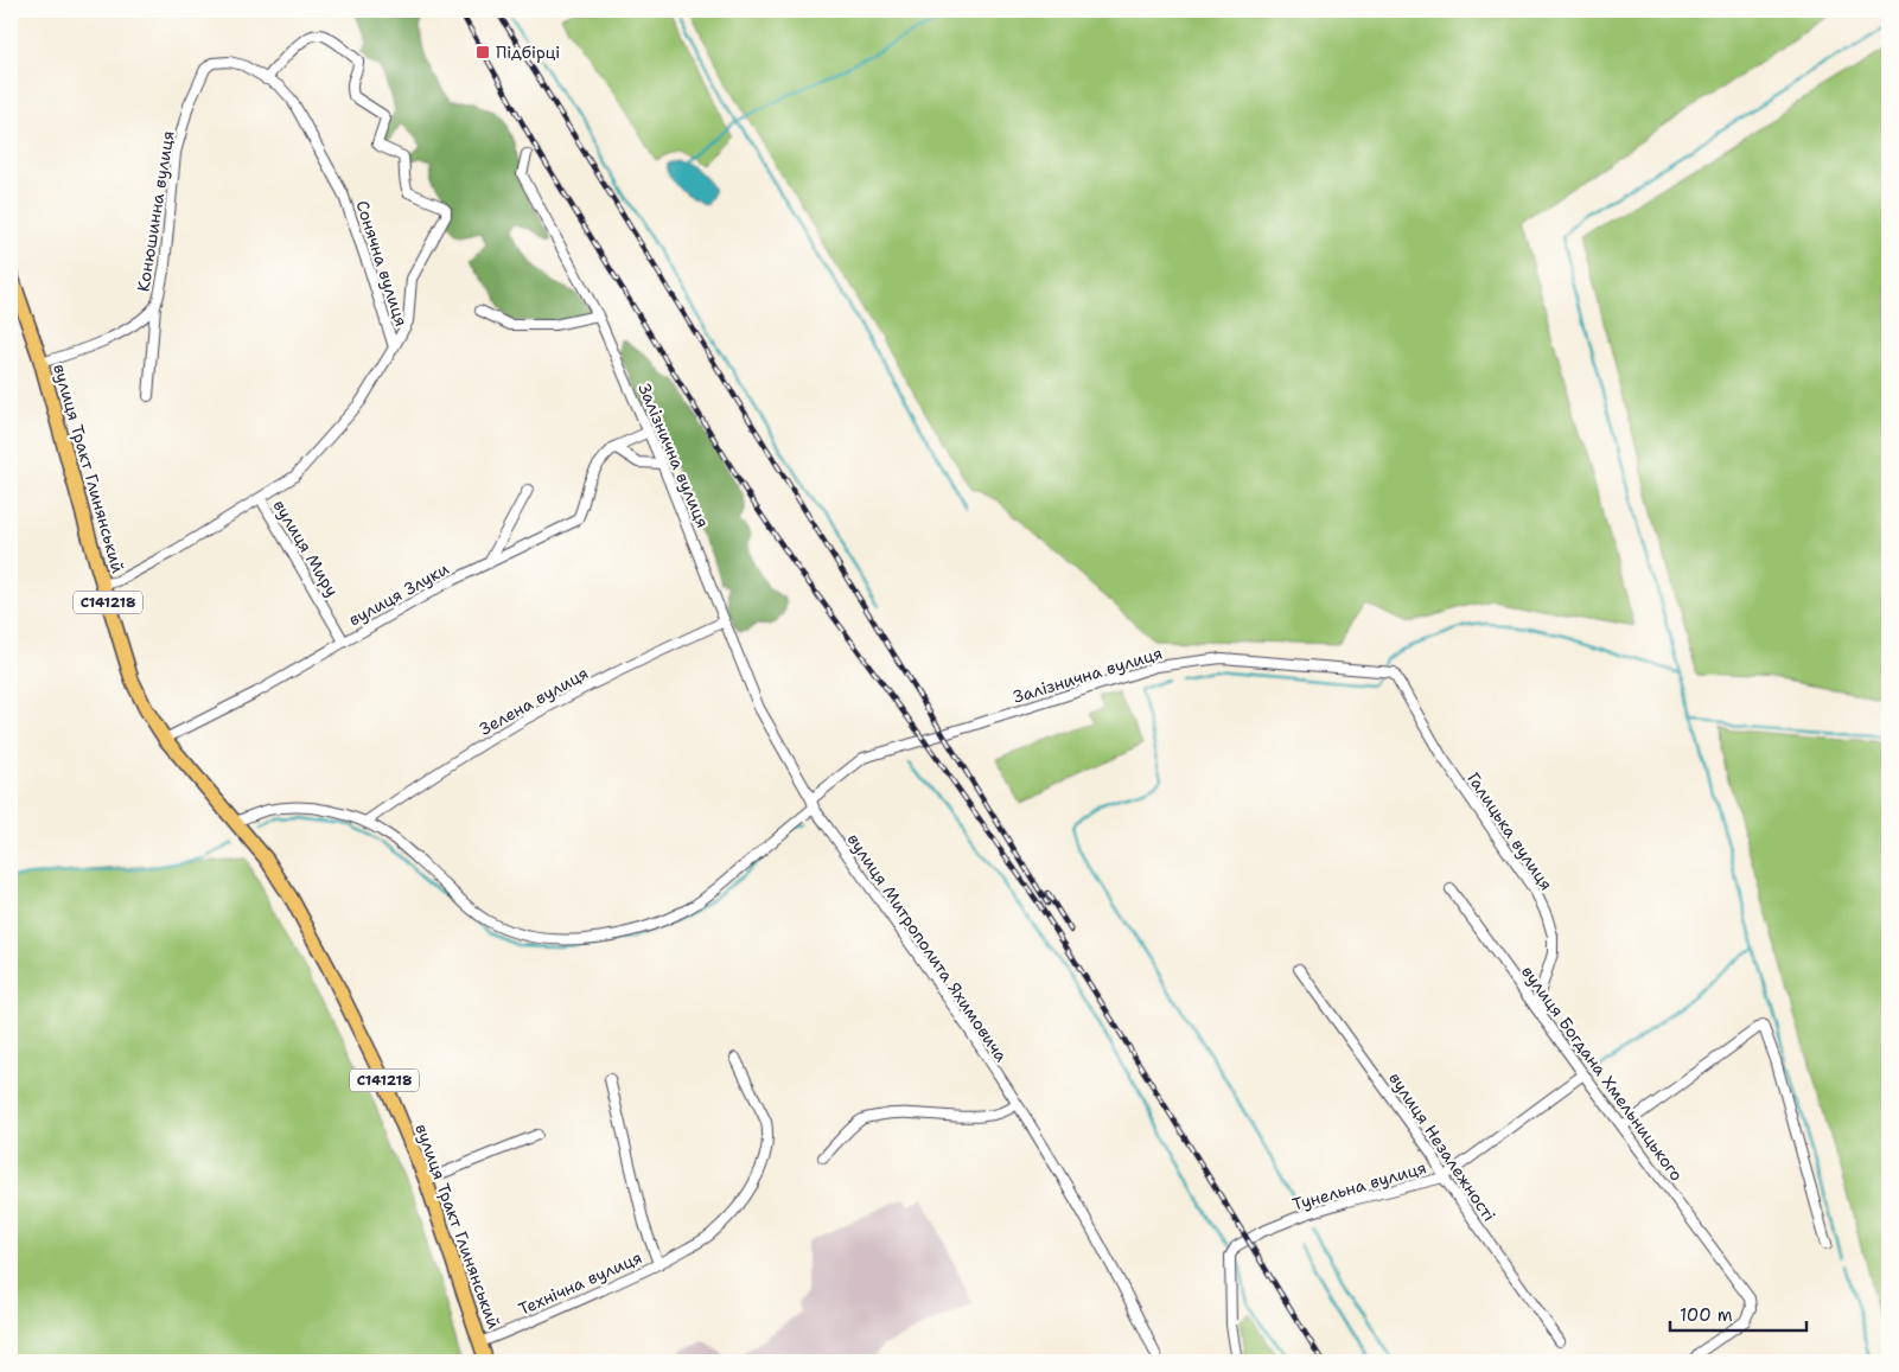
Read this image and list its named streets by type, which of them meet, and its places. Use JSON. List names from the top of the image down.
{
  "streets": {
    "main road": ["вулиця Тракт Глинянський", "С141218"],
    "street": [
      "Конюшинна вулиця",
      "Сонячна вулиця",
      "Залізнична вулиця",
      "вулиця Миру",
      "вулиця Злуки",
      "Зелена вулиця",
      "Галицька вулиця",
      "вулиця Митрополита Яхимовича",
      "вулиця Богдана Хмельницького",
      "вулиця Незалежності",
      "Тунельна вулиця",
      "Технічна вулиця"
    ]
  },
  "crossings": [
    ["Конюшинна вулиця", "Сонячна вулиця"],
    ["Сонячна вулиця", "вулиця Тракт Глинянський"],
    ["Сонячна вулиця", "вулиця Миру"],
    ["Залізнична вулиця", "вулиця Тракт Глинянський"],
    ["Залізнична вулиця", "вулиця Злуки"],
    ["Залізнична вулиця", "Зелена вулиця"],
    ["Залізнична вулиця", "Галицька вулиця"],
    ["Залізнична вулиця", "вулиця Митрополита Яхимовича"],
    ["вулиця Тракт Глинянський", "вулиця Злуки"],
    ["вулиця Тракт Глинянський", "Технічна вулиця"],
    ["вулиця Миру", "вулиця Злуки"],
    ["Галицька вулиця", "вулиця Богдана Хмельницького"],
    ["вулиця Богдана Хмельницького", "Тунельна вулиця"],
    ["вулиця Незалежності", "Тунельна вулиця"]
  ],
  "places": {
    "transit": ["Підбірці"]
  },
  "scale_bar": "100 m"
}
